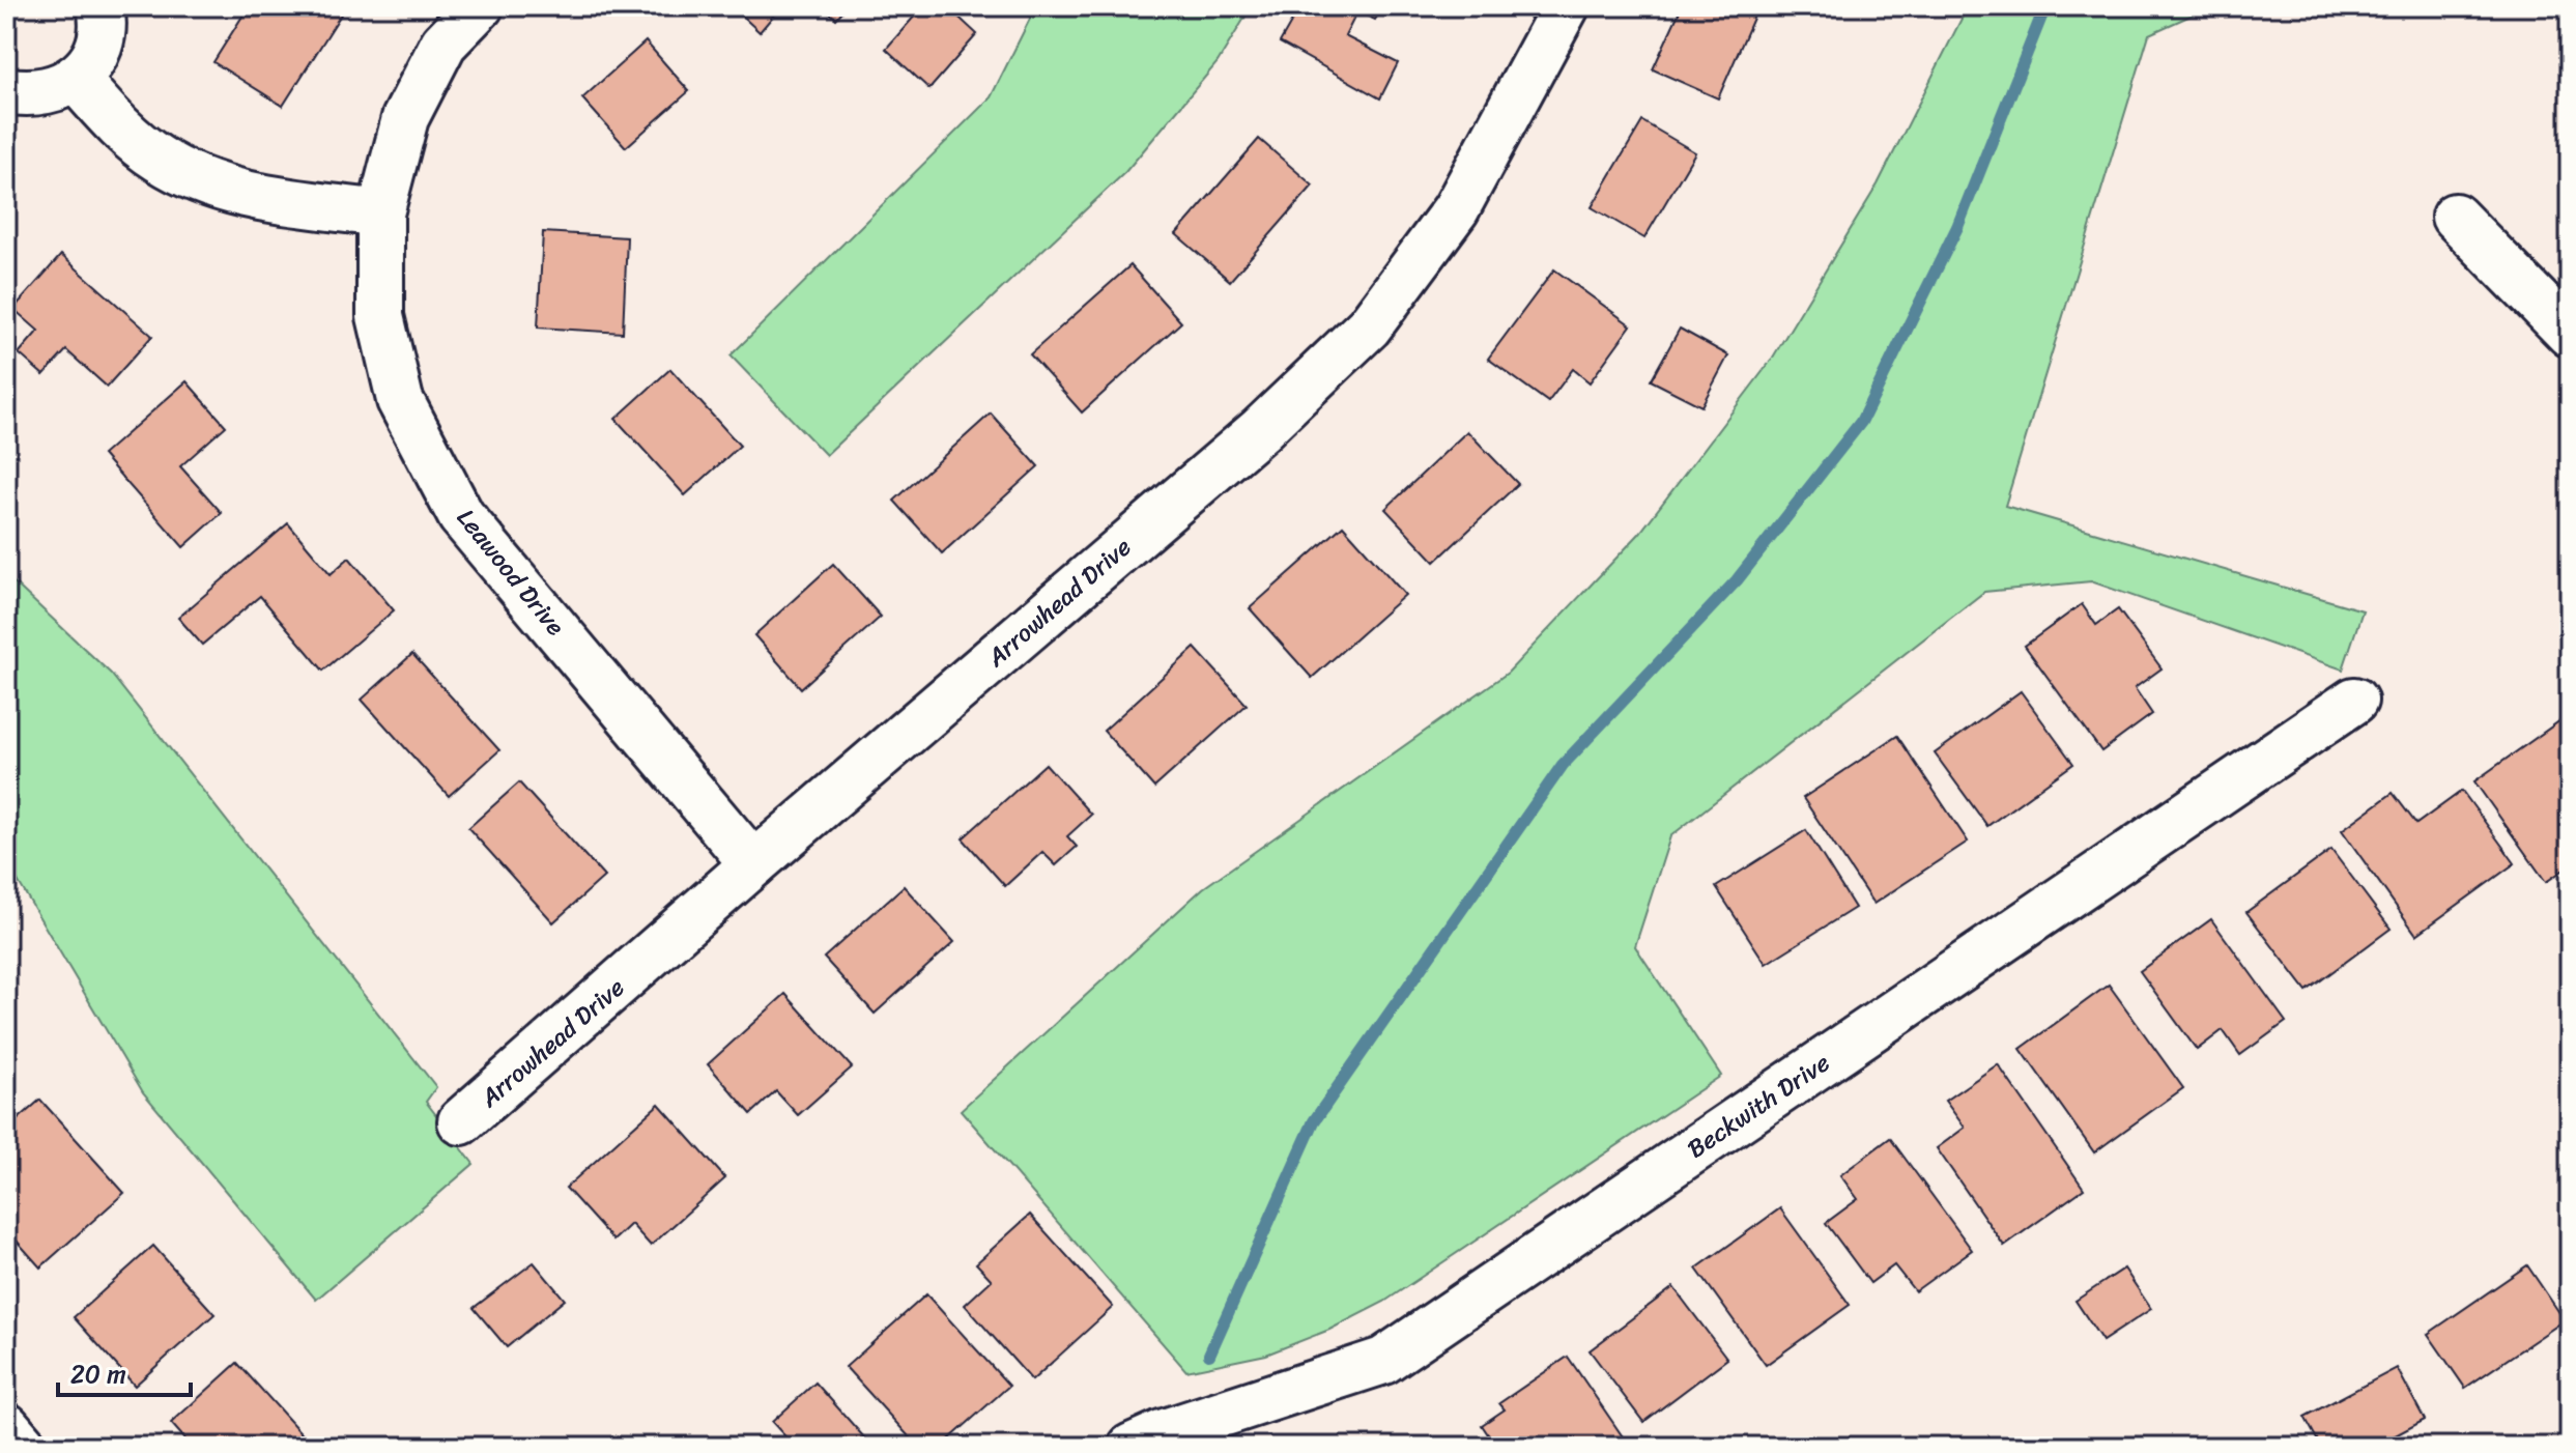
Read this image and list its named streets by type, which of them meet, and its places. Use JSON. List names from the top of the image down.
{
  "streets": {
    "street": ["Leawood Drive", "Arrowhead Drive", "Beckwith Drive"]
  },
  "crossings": [
    ["Leawood Drive", "Arrowhead Drive"]
  ],
  "scale_bar": "20 m"
}
